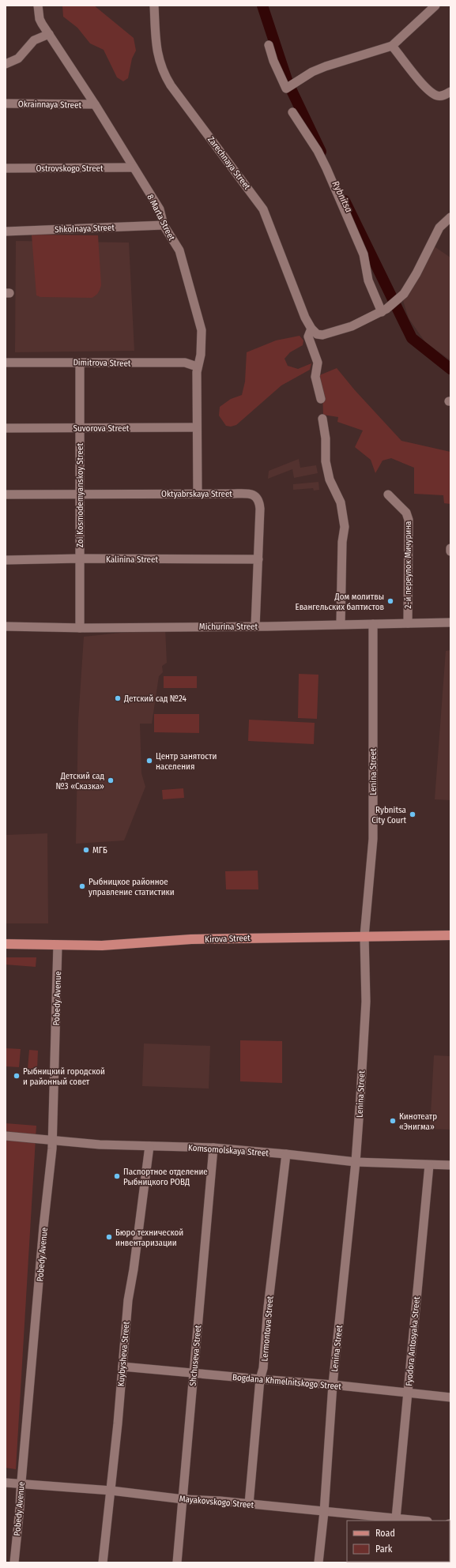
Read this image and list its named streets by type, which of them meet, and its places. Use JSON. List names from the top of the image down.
{
  "streets": {
    "main road": ["Kirova Street"],
    "street": [
      "Okrainnaya Street",
      "Zarechnaya Street",
      "Ostrovskogo Street",
      "8 Marta Street",
      "Shkolnaya Street",
      "Dimitrova Street",
      "Suvorova Street",
      "Oktyabrskaya Street",
      "Zoi Kosmodemyanskoy Street",
      "Kalinina Street",
      "2-й переулок Мичурина",
      "Michurina Street",
      "Lenina Street",
      "Pobedy Avenue",
      "Komsomolskaya Street",
      "Lermontova Street",
      "Fyodora Antosyaka Street",
      "Kuybysheva Street",
      "Shchuseva Street",
      "Bogdana Khmelnitskogo Street",
      "Mayakovskogo Street"
    ]
  },
  "crossings": [
    ["Okrainnaya Street", "8 Marta Street"],
    ["Ostrovskogo Street", "8 Marta Street"],
    ["8 Marta Street", "Shkolnaya Street"],
    ["8 Marta Street", "Dimitrova Street"],
    ["8 Marta Street", "Suvorova Street"],
    ["8 Marta Street", "Oktyabrskaya Street"],
    ["Dimitrova Street", "Zoi Kosmodemyanskoy Street"],
    ["Suvorova Street", "Zoi Kosmodemyanskoy Street"],
    ["Oktyabrskaya Street", "Zoi Kosmodemyanskoy Street"],
    ["Oktyabrskaya Street", "Kalinina Street"],
    ["Oktyabrskaya Street", "Michurina Street"],
    ["Zoi Kosmodemyanskoy Street", "Kalinina Street"],
    ["Zoi Kosmodemyanskoy Street", "Michurina Street"],
    ["2-й переулок Мичурина", "Michurina Street"],
    ["Michurina Street", "Lenina Street"],
    ["Lenina Street", "Kirova Street"],
    ["Lenina Street", "Komsomolskaya Street"],
    ["Lenina Street", "Bogdana Khmelnitskogo Street"],
    ["Lenina Street", "Mayakovskogo Street"],
    ["Kirova Street", "Pobedy Avenue"],
    ["Pobedy Avenue", "Komsomolskaya Street"],
    ["Pobedy Avenue", "Mayakovskogo Street"],
    ["Komsomolskaya Street", "Lermontova Street"],
    ["Komsomolskaya Street", "Fyodora Antosyaka Street"],
    ["Komsomolskaya Street", "Kuybysheva Street"],
    ["Komsomolskaya Street", "Shchuseva Street"],
    ["Lermontova Street", "Bogdana Khmelnitskogo Street"],
    ["Lermontova Street", "Mayakovskogo Street"],
    ["Fyodora Antosyaka Street", "Bogdana Khmelnitskogo Street"],
    ["Fyodora Antosyaka Street", "Mayakovskogo Street"],
    ["Kuybysheva Street", "Bogdana Khmelnitskogo Street"],
    ["Kuybysheva Street", "Mayakovskogo Street"],
    ["Shchuseva Street", "Bogdana Khmelnitskogo Street"],
    ["Shchuseva Street", "Mayakovskogo Street"]
  ],
  "water": ["Rybnitsa"],
  "places": [
    "Дом молитвы Евангельских баптистов",
    "Детский сад №24",
    "Центр занятости населения",
    "Детский сад №3 «Сказка»",
    "Rybnitsa City Court",
    "МГБ",
    "Рыбницкое районное управление статистики",
    "Рыбницкий городской и районный совет",
    "Кинотеатр «Энигма»",
    "Паспортное отделение Рыбницкого РОВД",
    "Бюро технической инвентаризации"
  ],
  "legend": ["Road", "Park"]
}
